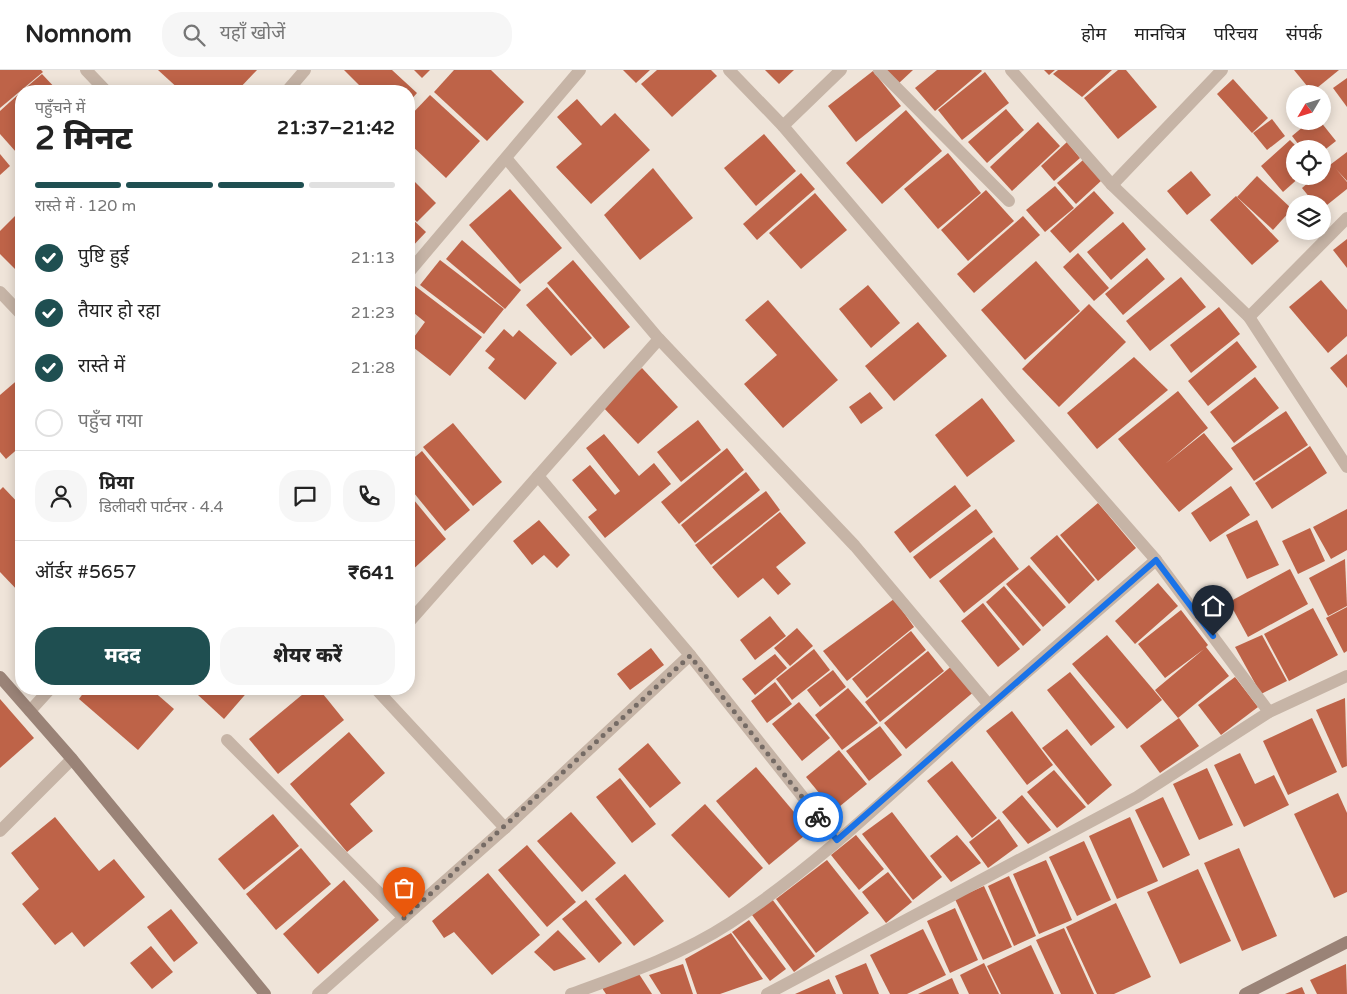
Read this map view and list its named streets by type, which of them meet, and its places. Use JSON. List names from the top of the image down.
{
  "north": "bottom left",
  "page": {
    "header": "Nomnom",
    "search": "यहाँ खोजें",
    "nav": [
      "होम",
      "मानचित्र",
      "परिचय",
      "संपर्क"
    ],
    "heading": ["2 मिनट", "पहुँचने में", "21:37–21:42"],
    "panel": [
      "प्रिया",
      "डिलीवरी पार्टनर · 4.4",
      "ऑर्डर #5657",
      "₹641"
    ],
    "bar": "रास्ते में · 120 m",
    "list": [
      ["पुष्टि हुई", "21:13"],
      ["तैयार हो रहा", "21:23"],
      ["रास्ते में", "21:28"],
      "पहुँच गया"
    ],
    "buttons": ["मदद", "शेयर करें"]
  }
}
